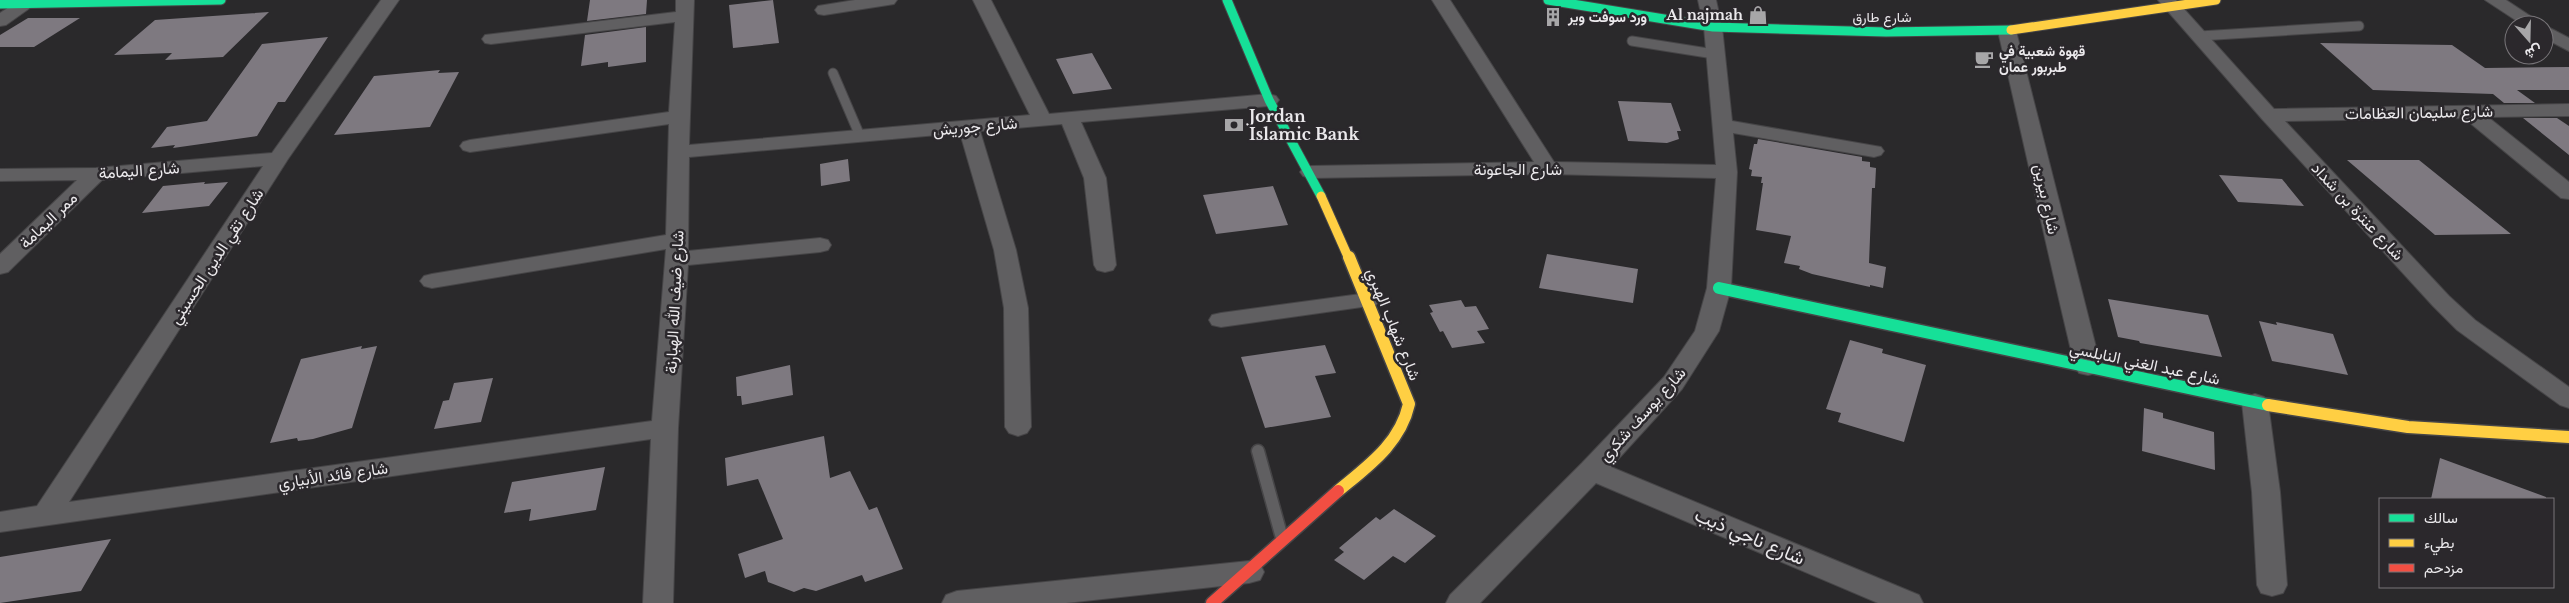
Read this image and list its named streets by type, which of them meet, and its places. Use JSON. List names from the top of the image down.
{
  "streets": {
    "street": [
      "شارع طارق",
      "شارع سليمان العظامات",
      "شارع جوريش",
      "شارع الجاعونة",
      "شارع اليمامة",
      "شارع بيرين",
      "شارع عنترة بن شداد",
      "ممر اليمامة",
      "شارع تقي الدين الحسيني",
      "شارع ضيف الله الهبارنة",
      "شارع شهاب الهبري",
      "شارع عبد الغني النابلسي",
      "شارع يوسف شكري",
      "شارع فائد الأبياري",
      "شارع ناجي ذيب"
    ]
  },
  "crossings": [
    ["شارع طارق", "شارع بيرين"],
    ["شارع طارق", "شارع عنترة بن شداد"],
    ["شارع طارق", "شارع يوسف شكري"],
    ["شارع سليمان العظامات", "شارع عنترة بن شداد"],
    ["شارع جوريش", "شارع ضيف الله الهبارنة"],
    ["شارع جوريش", "شارع شهاب الهبري"],
    ["شارع الجاعونة", "شارع شهاب الهبري"],
    ["شارع الجاعونة", "شارع يوسف شكري"],
    ["شارع اليمامة", "ممر اليمامة"],
    ["شارع اليمامة", "شارع تقي الدين الحسيني"],
    ["شارع بيرين", "شارع عبد الغني النابلسي"],
    ["شارع تقي الدين الحسيني", "شارع فائد الأبياري"],
    ["شارع ضيف الله الهبارنة", "شارع فائد الأبياري"],
    ["شارع عبد الغني النابلسي", "شارع يوسف شكري"],
    ["شارع يوسف شكري", "شارع ناجي ذيب"]
  ],
  "places": {
    "shop": ["Al najmah"],
    "building": ["ورد سوفت وير"],
    "cafe": ["قهوة شعبية في طبربور عمان"],
    "bank": ["Jordan Islamic Bank"]
  },
  "legend": ["سالك", "بطيء", "مزدحم"],
  "north": "bottom"
}
